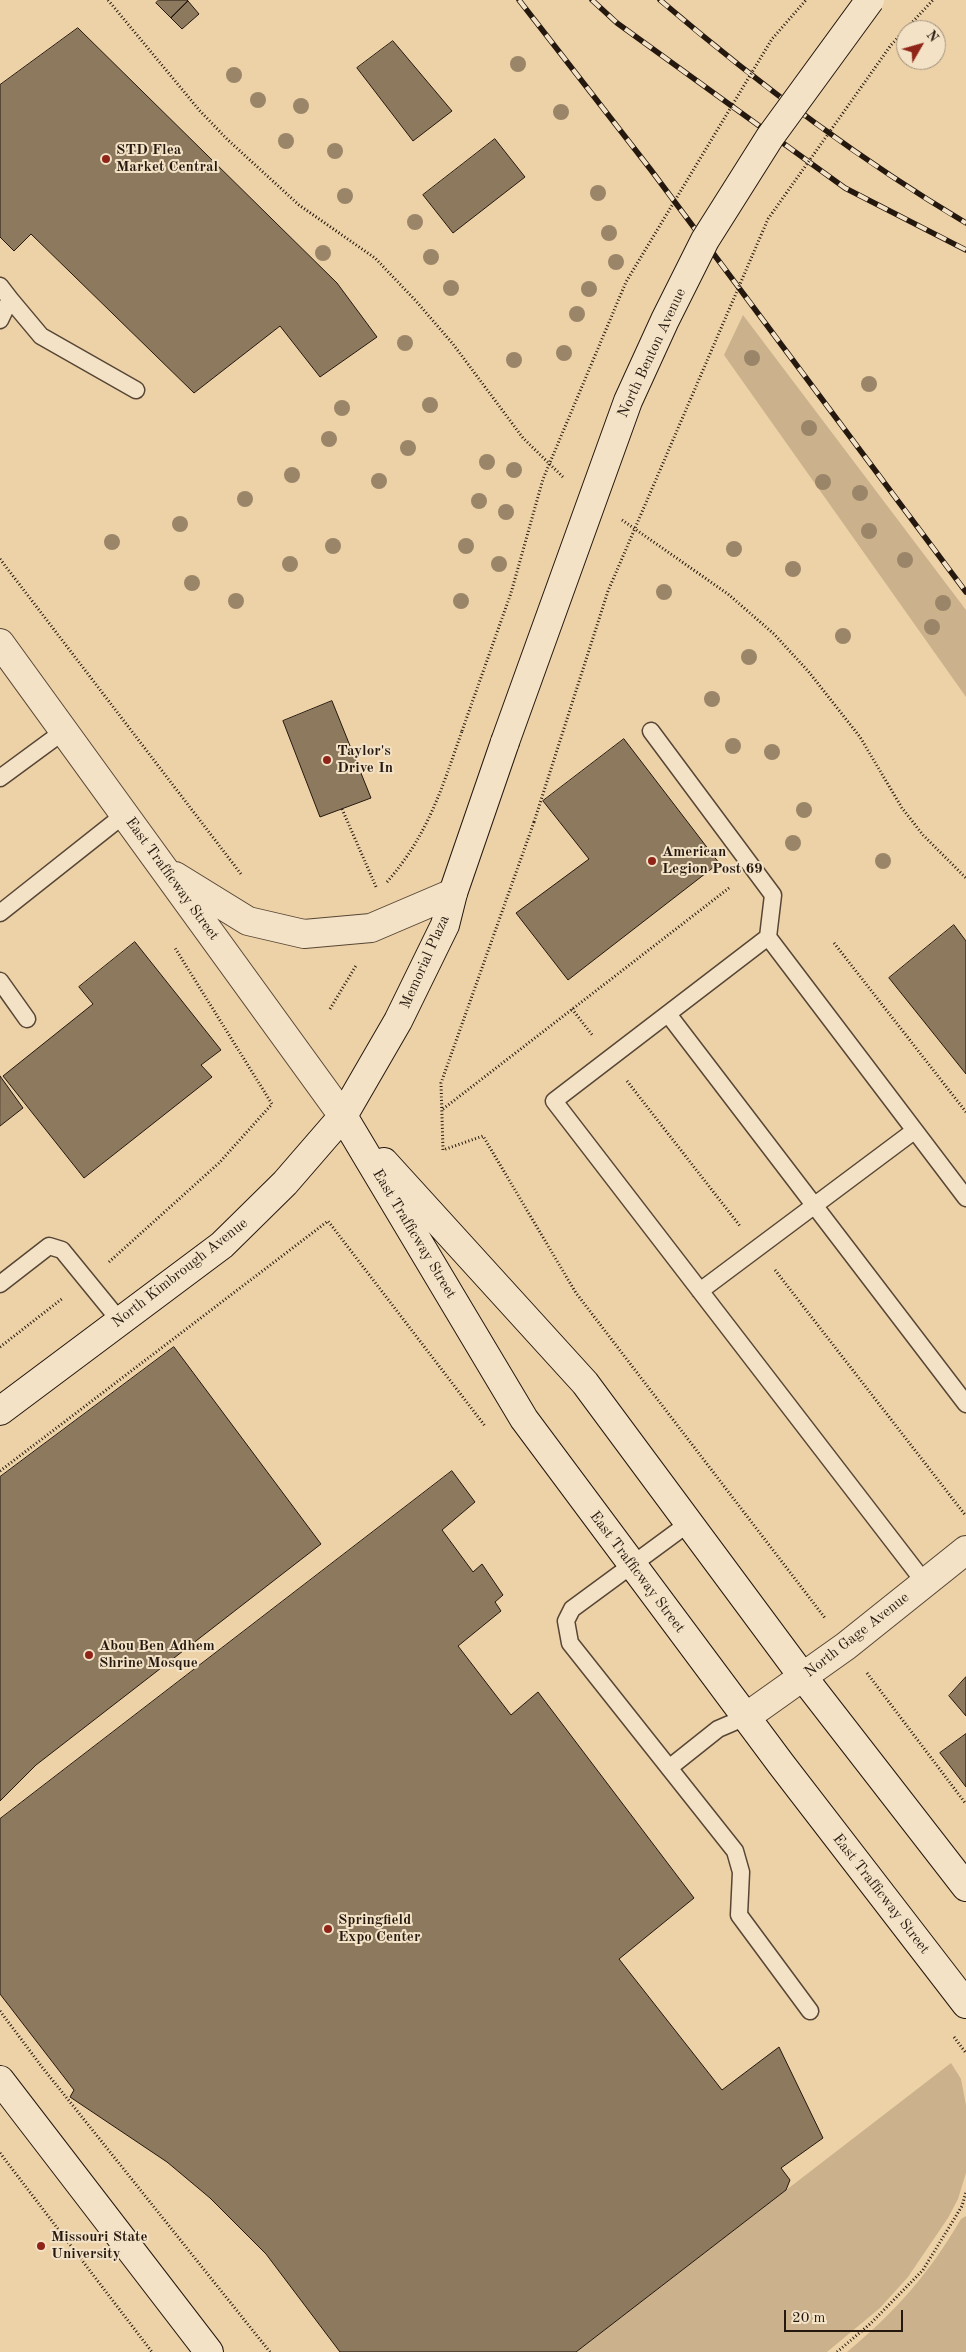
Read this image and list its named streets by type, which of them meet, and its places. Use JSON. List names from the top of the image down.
{
  "streets": {
    "main road": [
      "North Benton Avenue",
      "East Trafficway Street",
      "Memorial Plaza",
      "North Kimbrough Avenue",
      "North Gage Avenue"
    ]
  },
  "crossings": [
    ["North Benton Avenue", "Memorial Plaza"],
    ["East Trafficway Street", "Memorial Plaza"],
    ["East Trafficway Street", "North Kimbrough Avenue"],
    ["East Trafficway Street", "North Gage Avenue"],
    ["Memorial Plaza", "North Kimbrough Avenue"]
  ],
  "places": [
    "STD Flea Market Central",
    "Taylor's Drive In",
    "American Legion Post 69",
    "Abou Ben Adhem Shrine Mosque",
    "Springfield Expo Center",
    "Missouri State University"
  ],
  "scale_bar": "20 m",
  "north": "top right"
}
